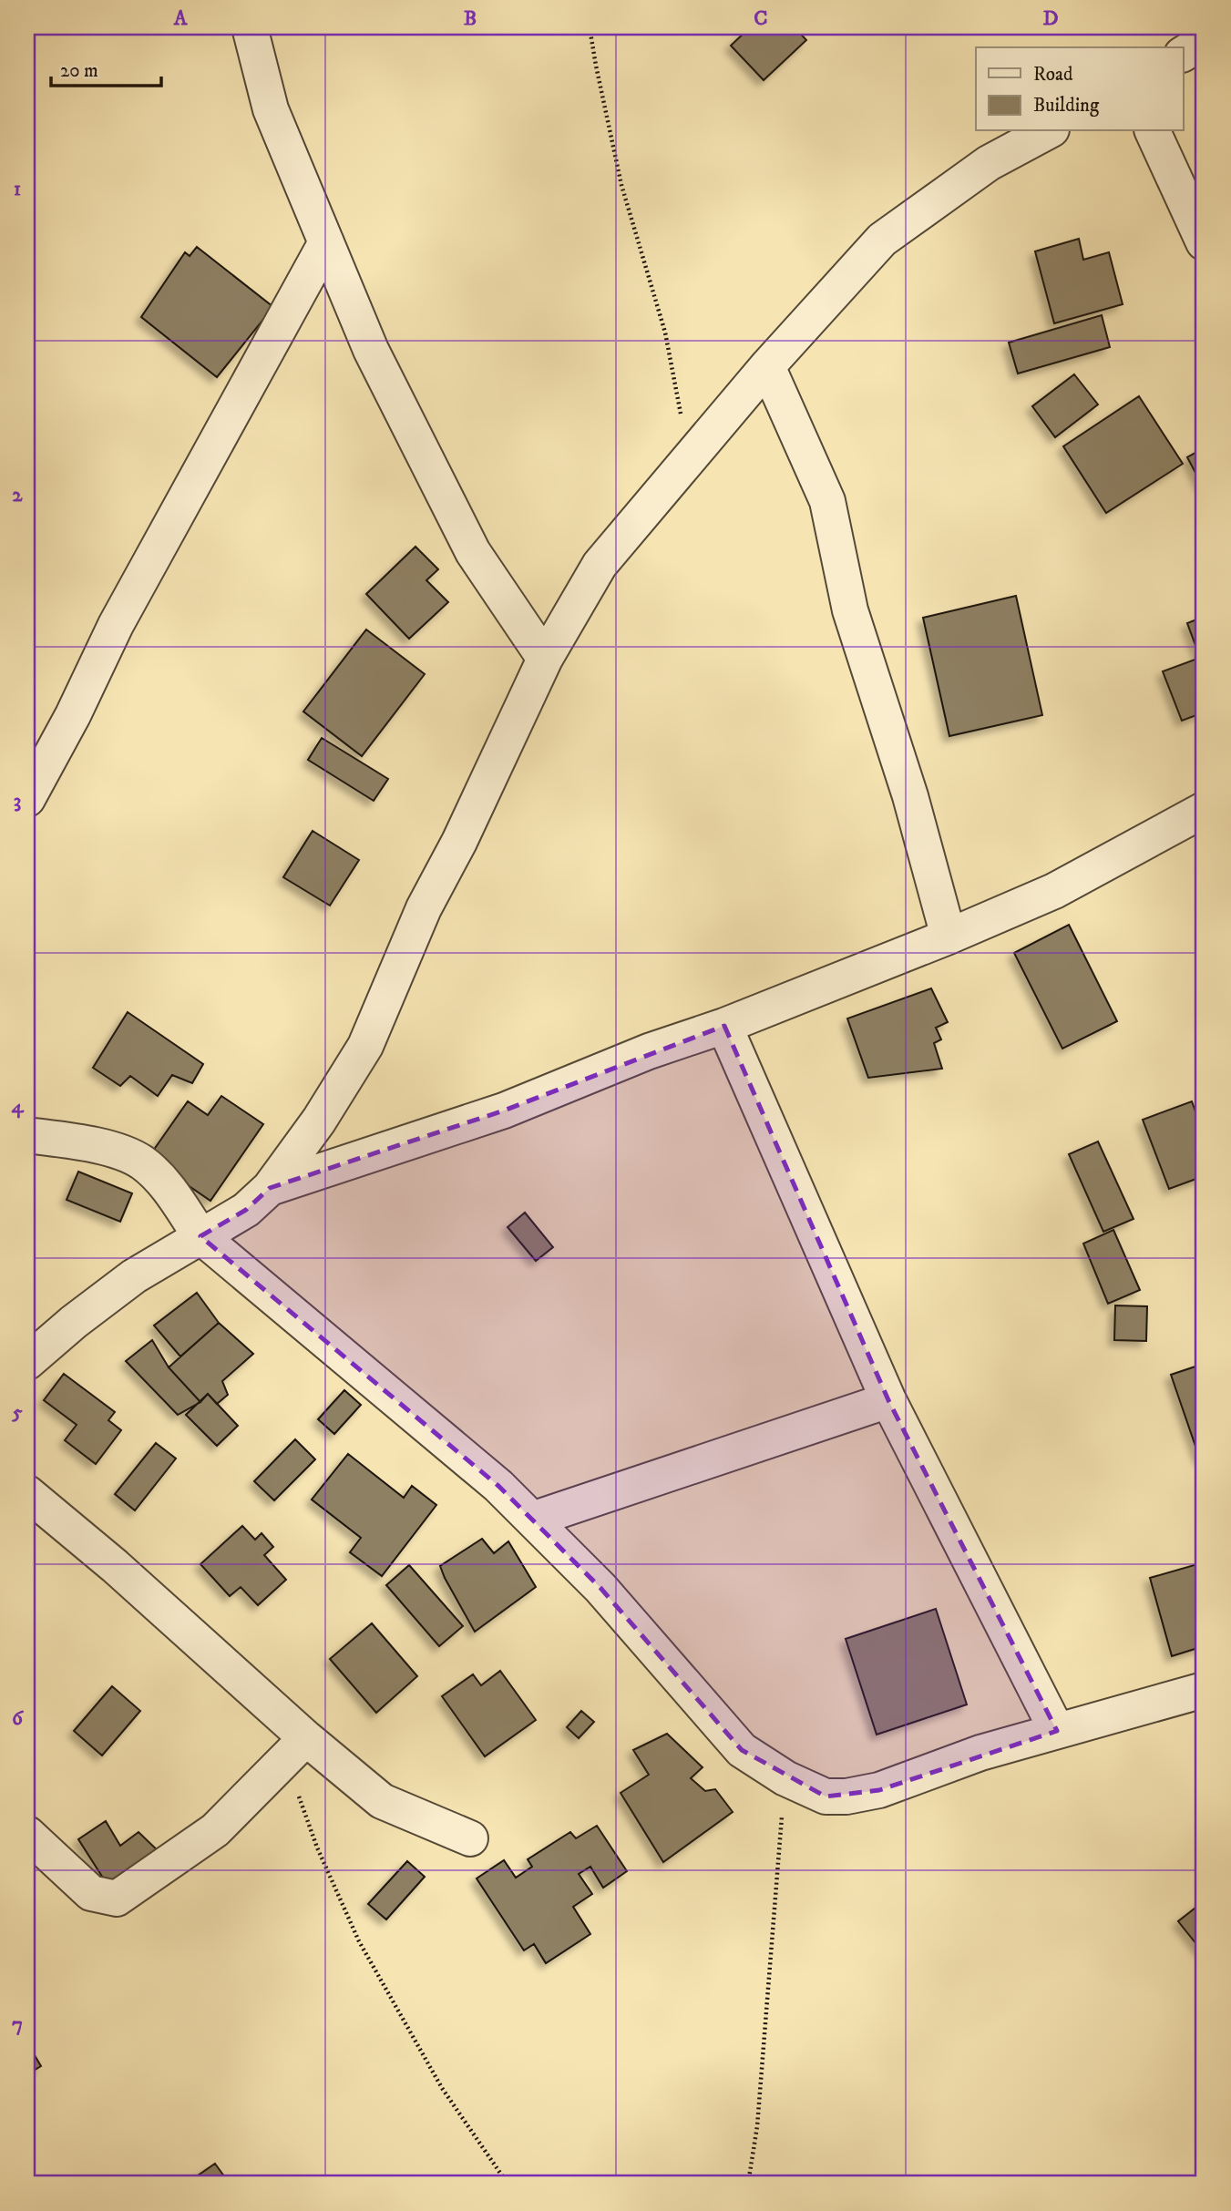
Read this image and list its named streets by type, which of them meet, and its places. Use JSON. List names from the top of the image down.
{
  "legend": ["Road", "Building"],
  "scale_bar": "20 m",
  "grid": {
    "columns": [
      "A",
      "B",
      "C",
      "D"
    ],
    "rows": [
      "1",
      "2",
      "3",
      "4",
      "5",
      "6",
      "7"
    ]
  }
}
